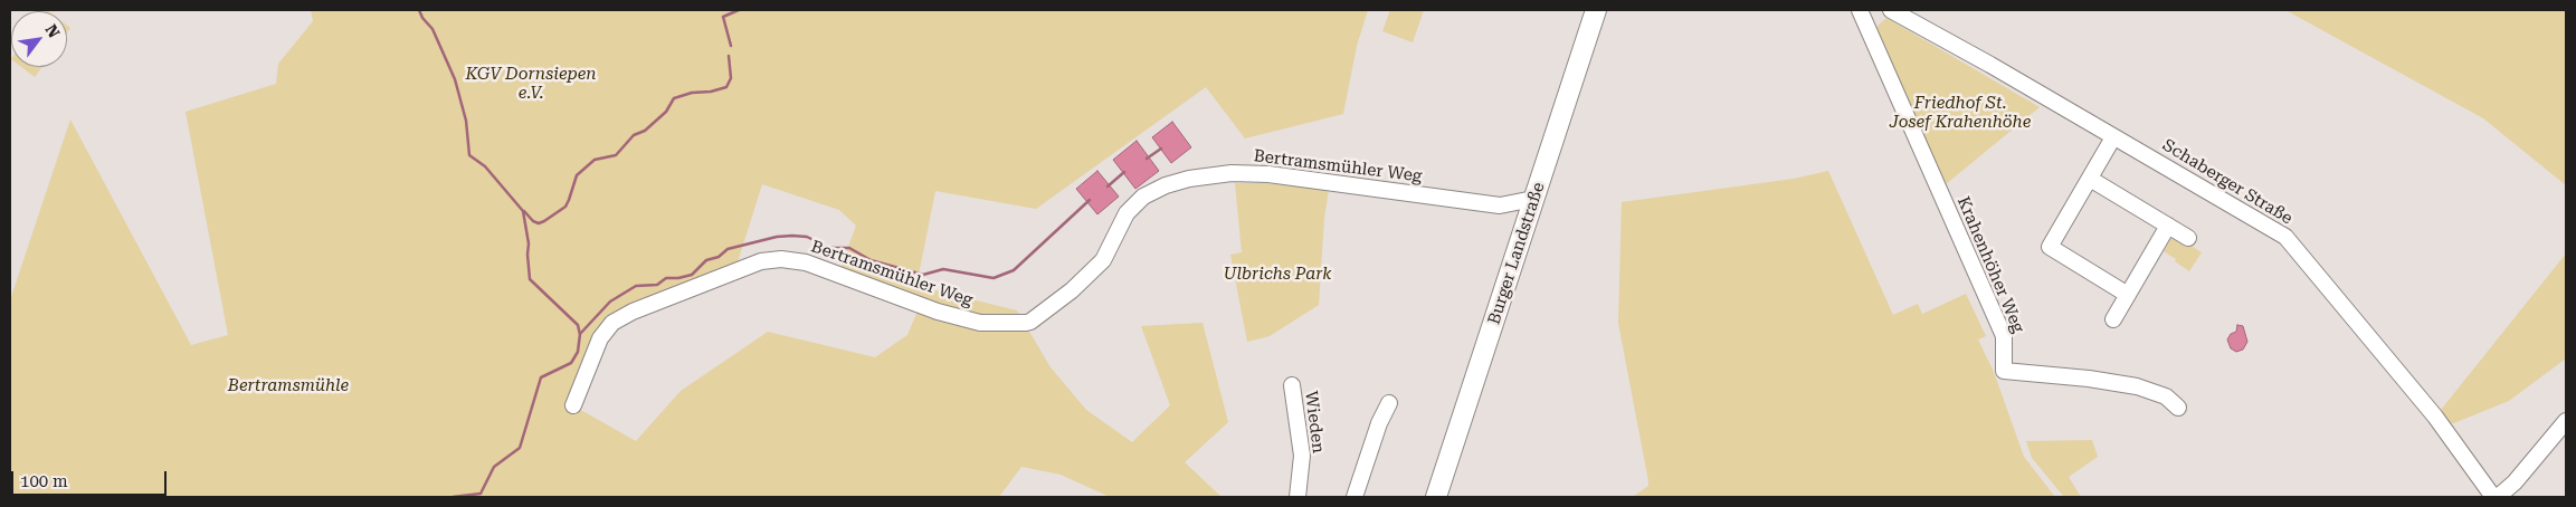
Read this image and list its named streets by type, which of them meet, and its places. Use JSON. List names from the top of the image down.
{
  "streets": {
    "main road": ["Burger Landstraße"],
    "street": [
      "Bertramsmühler Weg",
      "Schaberger Straße",
      "Krahenhöher Weg",
      "Wieden"
    ]
  },
  "crossings": [
    ["Bertramsmühler Weg", "Burger Landstraße"]
  ],
  "parks": [
    "KGV Dornsiepen e.V.",
    "Friedhof St. Josef Krahenhöhe",
    "Ulbrichs Park",
    "Bertramsmühle"
  ],
  "scale_bar": "100 m",
  "north": "top right"
}
